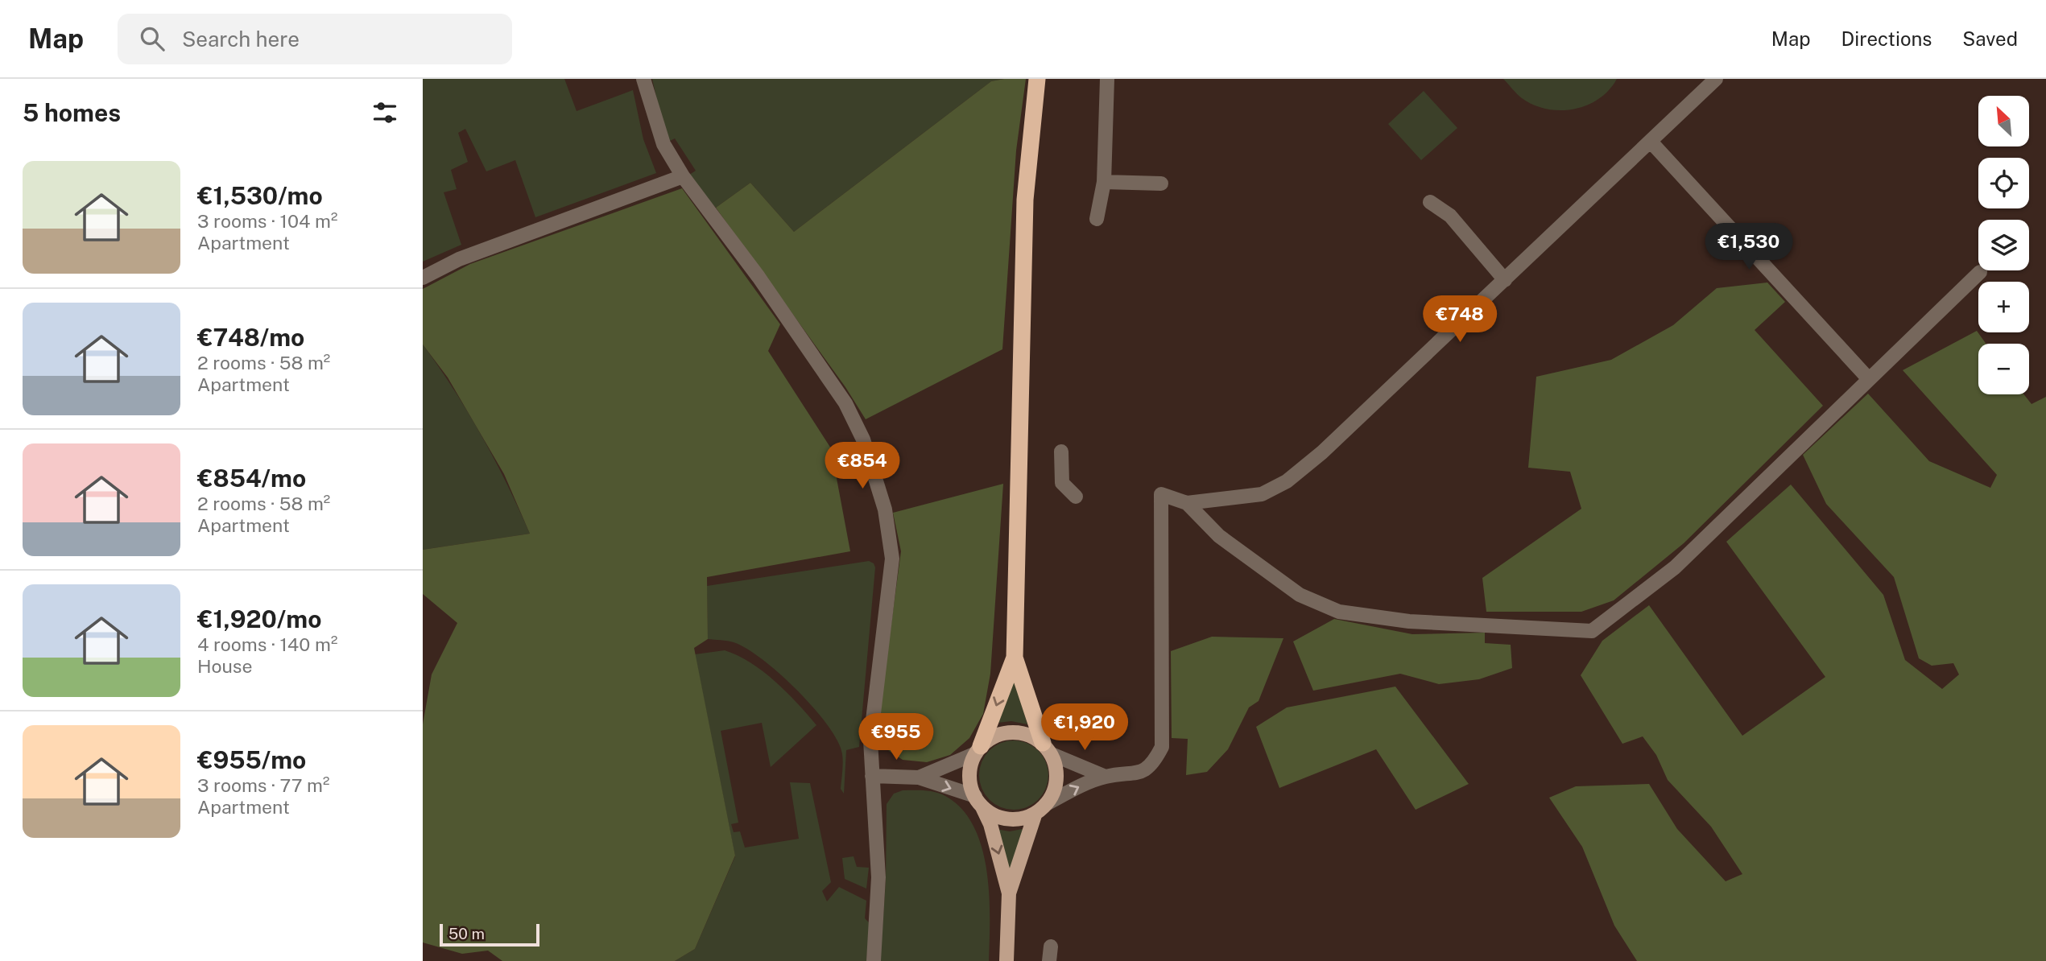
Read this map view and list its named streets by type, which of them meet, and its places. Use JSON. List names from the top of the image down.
{
  "scale_bar": "50 m",
  "north": "top left",
  "page": {
    "header": "Map",
    "search": "Search here",
    "nav": ["Map", "Directions", "Saved"],
    "heading": "5 homes",
    "map_buttons": ["+", "−"],
    "list": [
      {
        "name": "€1,530/mo",
        "note": "3 rooms · 104 m² · Apartment"
      },
      {
        "name": "€748/mo",
        "note": "2 rooms · 58 m² · Apartment"
      },
      {
        "name": "€854/mo",
        "note": "2 rooms · 58 m² · Apartment"
      },
      {
        "name": "€1,920/mo",
        "note": "4 rooms · 140 m² · House"
      },
      {
        "name": "€955/mo",
        "note": "3 rooms · 77 m² · Apartment"
      }
    ],
    "price": [
      "€1,530",
      "€748",
      "€854",
      "€1,920",
      "€955"
    ],
    "scale": "50 m"
  }
}
